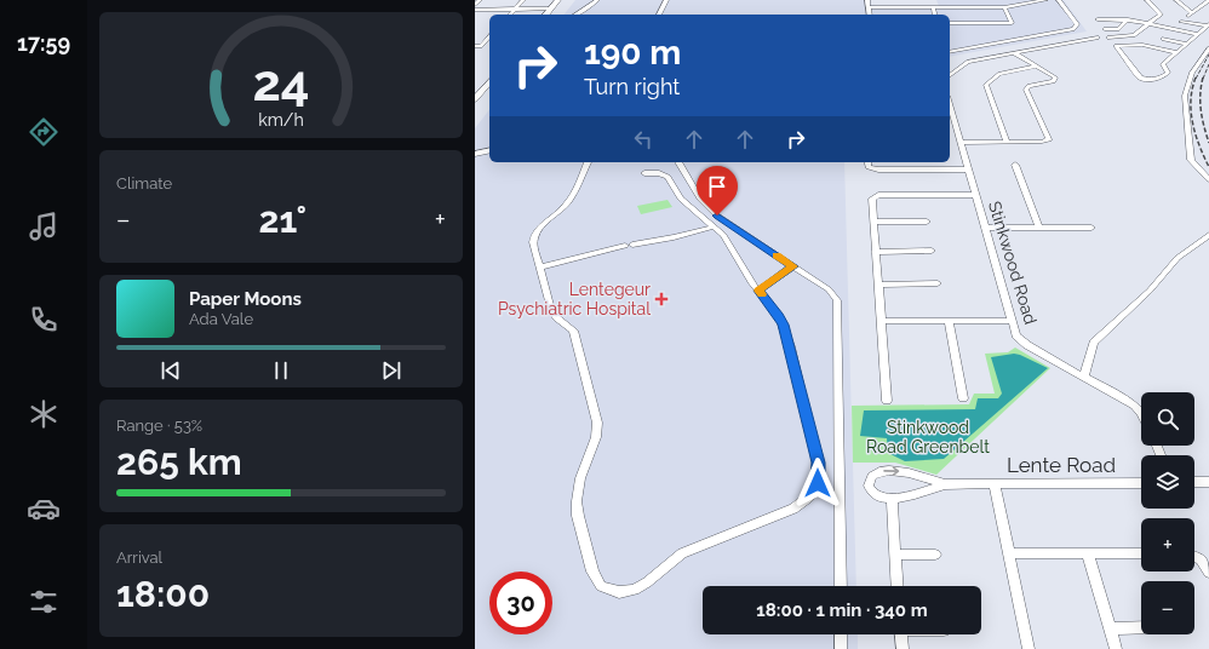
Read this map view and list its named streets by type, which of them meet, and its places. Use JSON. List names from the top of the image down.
{
  "streets": {
    "street": ["Stinkwood Road", "Lente Road"]
  },
  "parks": ["Stinkwood Road Greenbelt"],
  "places": {
    "health": ["Lentegeur Psychiatric Hospital"]
  },
  "page": {
    "tabs": "17:59",
    "turn": ["190 m", "Turn right"],
    "tile": [
      "Climate",
      ["Range · 53%", "265 km"],
      ["Arrival", "18:00"]
    ],
    "heat": ["−", "21°", "+"],
    "song": ["Paper Moons", "Ada Vale"],
    "map_buttons": ["+", "−"],
    "limit": "30",
    "trip": "18:00 · 1 min · 340 m",
    "gauge": ["24", "km/h"]
  }
}
